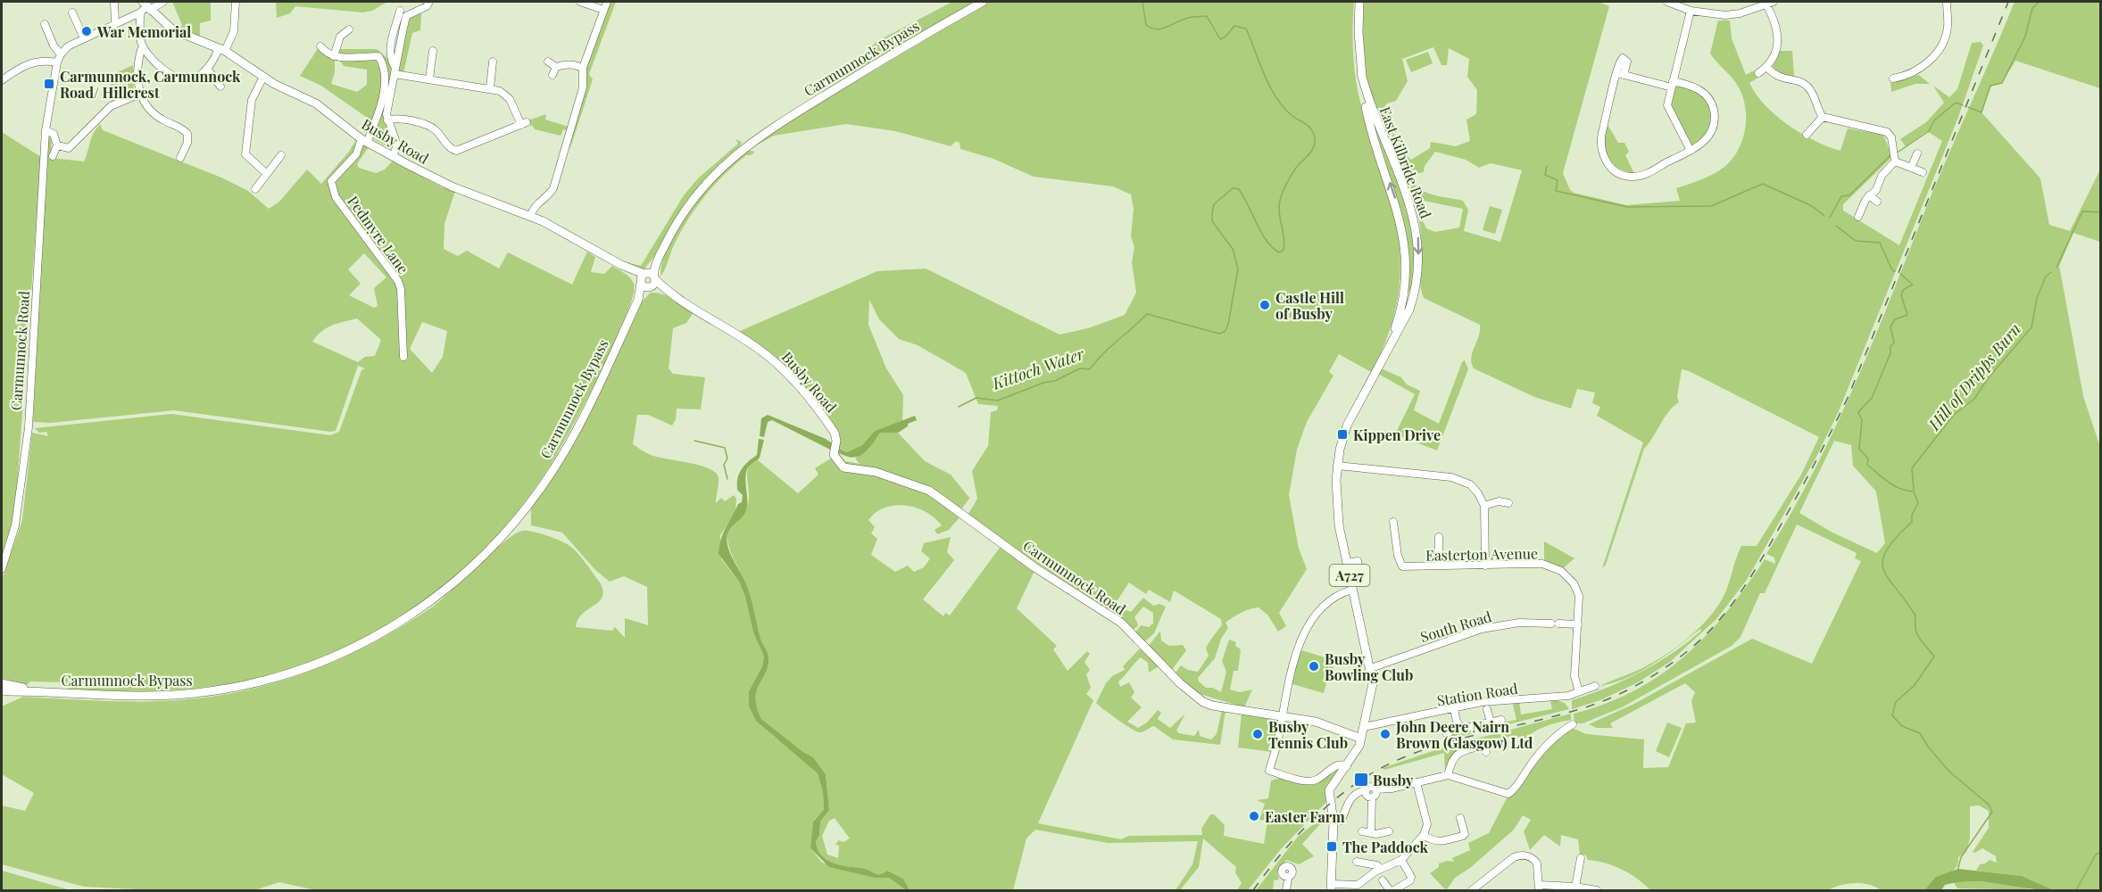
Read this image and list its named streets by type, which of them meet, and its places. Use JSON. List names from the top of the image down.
{
  "streets": {
    "main road": [
      "Carmunnock Bypass",
      "Busby Road",
      "East Kilbride Road",
      "Carmunnock Road",
      "A727"
    ],
    "street": [
      "Pedmyre Lane",
      "Easterton Avenue",
      "South Road",
      "Station Road"
    ]
  },
  "crossings": [
    ["Carmunnock Bypass", "Busby Road"],
    ["Busby Road", "Pedmyre Lane"],
    ["Busby Road", "Carmunnock Road"],
    ["East Kilbride Road", "Carmunnock Road"],
    ["East Kilbride Road", "South Road"],
    ["East Kilbride Road", "Station Road"],
    ["Easterton Avenue", "South Road"],
    ["Easterton Avenue", "Station Road"]
  ],
  "water": ["Kittoch Water", "Hill of Dripps Burn"],
  "places": {
    "other": [
      "War Memorial",
      "Castle Hill of Busby",
      "Busby Bowling Club",
      "Busby Tennis Club",
      "John Deere Nairn Brown (Glasgow) Ltd",
      "Easter Farm"
    ],
    "transit": [
      "Carmunnock, Carmunnock Road/ Hillcrest",
      "Kippen Drive",
      "Busby",
      "The Paddock"
    ]
  }
}
